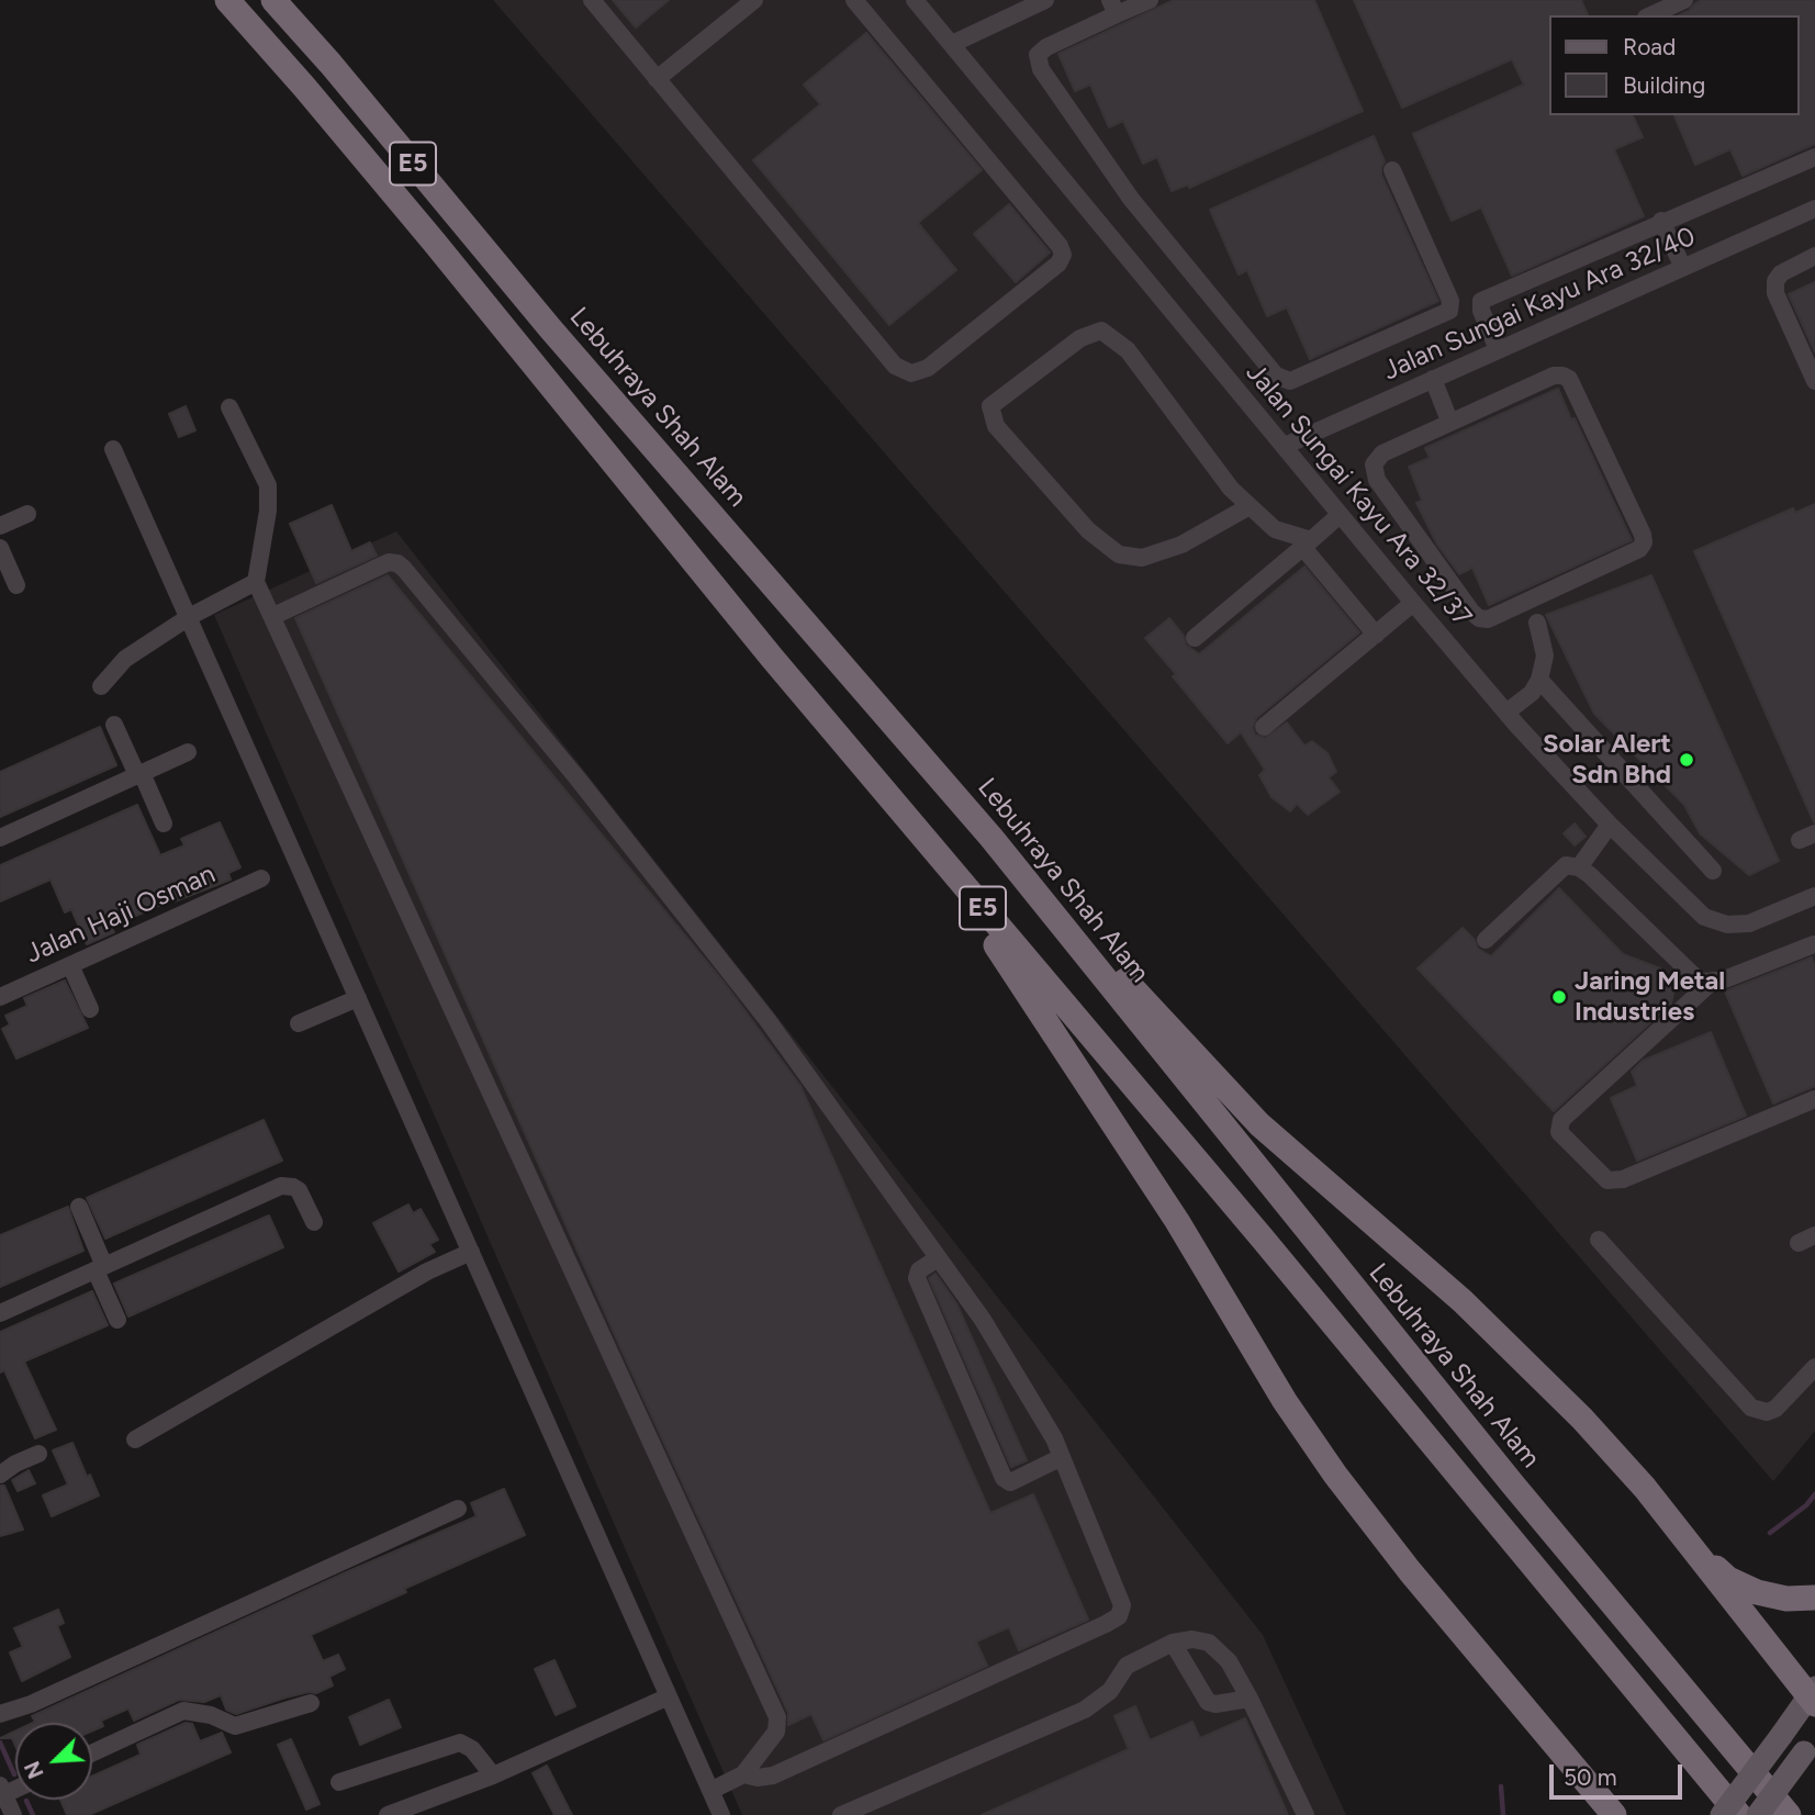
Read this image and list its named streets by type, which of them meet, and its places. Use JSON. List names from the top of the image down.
{
  "streets": {
    "highway": ["E5", "Lebuhraya Shah Alam"],
    "street": ["Jalan Sungai Kayu Ara 32/40", "Jalan Sungai Kayu Ara 32/37", "Jalan Haji Osman"]
  },
  "crossings": [
    ["Jalan Sungai Kayu Ara 32/40", "Jalan Sungai Kayu Ara 32/37"]
  ],
  "places": ["Solar Alert Sdn Bhd", "Jaring Metal Industries"],
  "legend": ["Road", "Building"],
  "scale_bar": "50 m",
  "north": "bottom left"
}
